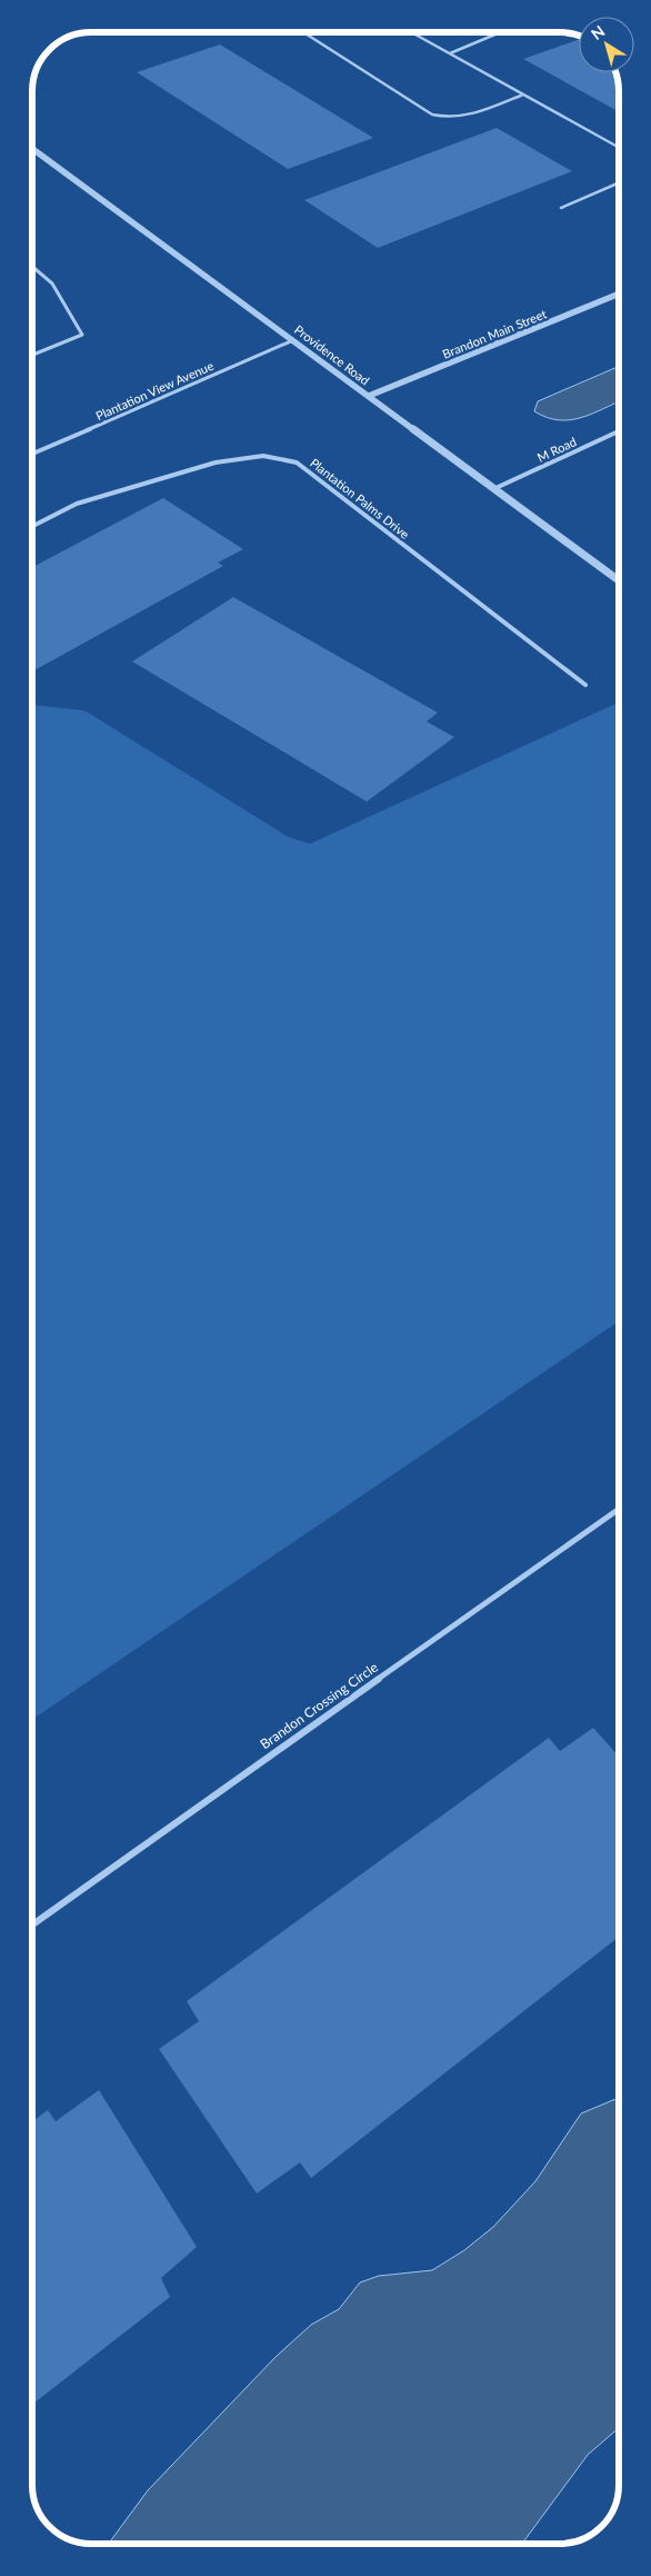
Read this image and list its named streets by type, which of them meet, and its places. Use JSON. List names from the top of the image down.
{
  "streets": {
    "street": [
      "Brandon Main Street",
      "Providence Road",
      "Plantation View Avenue",
      "M Road",
      "Plantation Palms Drive",
      "Brandon Crossing Circle"
    ]
  },
  "crossings": [
    ["Brandon Main Street", "Providence Road"],
    ["Providence Road", "Plantation View Avenue"],
    ["Providence Road", "M Road"]
  ],
  "north": "top left"
}
